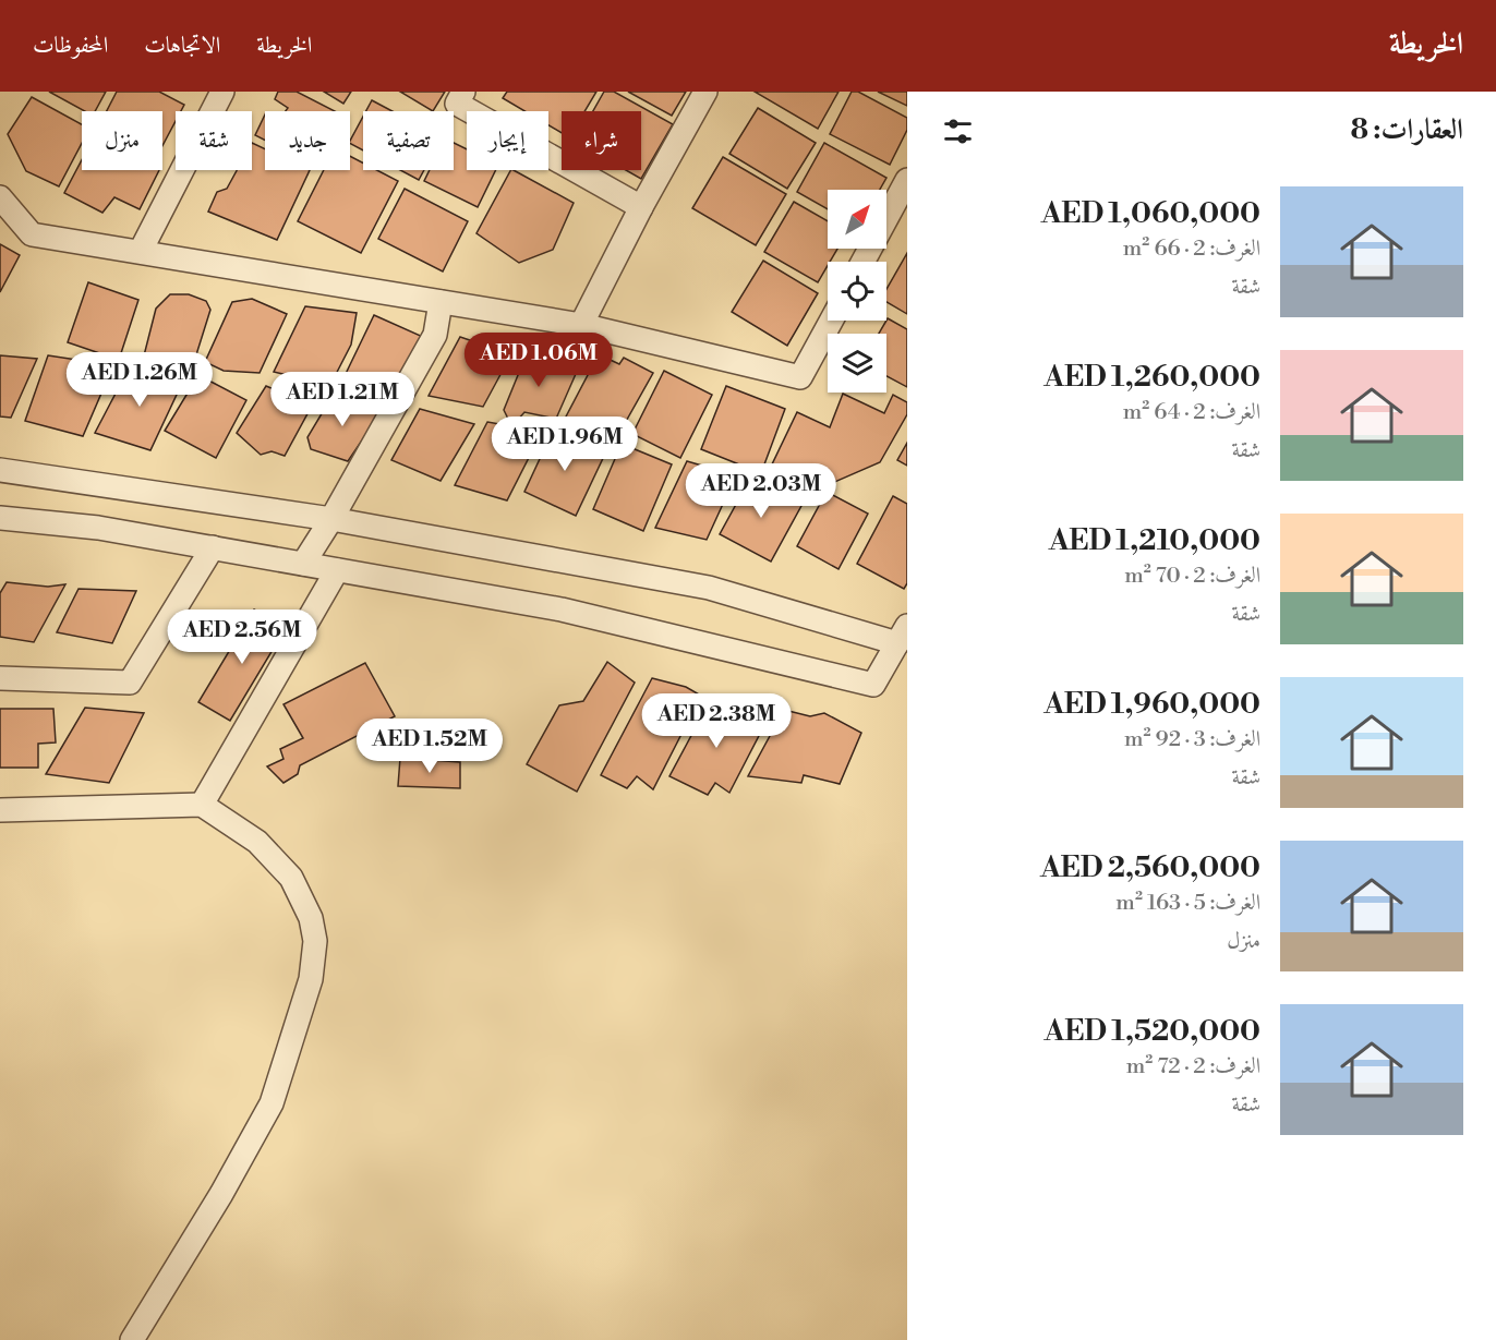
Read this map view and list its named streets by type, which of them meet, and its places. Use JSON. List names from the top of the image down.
{
  "north": "top right",
  "page": {
    "header": "الخريطة",
    "nav": ["الخريطة", "الاتجاهات", "المحفوظات"],
    "heading": "العقارات: 8",
    "chip": [
      "شراء",
      "إيجار",
      "تصفية",
      "جديد",
      "شقة",
      "منزل"
    ],
    "list": [
      {
        "name": "AED 1,060,000",
        "note": "الغرف: 2 · 66 m² · شقة"
      },
      {
        "name": "AED 1,260,000",
        "note": "الغرف: 2 · 64 m² · شقة"
      },
      {
        "name": "AED 1,210,000",
        "note": "الغرف: 2 · 70 m² · شقة"
      },
      {
        "name": "AED 1,960,000",
        "note": "الغرف: 3 · 92 m² · شقة"
      },
      {
        "name": "AED 2,560,000",
        "note": "الغرف: 5 · 163 m² · منزل"
      },
      {
        "name": "AED 1,520,000",
        "note": "الغرف: 2 · 72 m² · شقة"
      }
    ],
    "price": [
      "AED 1.06M",
      "AED 1.26M",
      "AED 1.21M",
      "AED 1.96M",
      "AED 2.03M",
      "AED 2.56M",
      "AED 2.38M",
      "AED 1.52M"
    ]
  }
}
